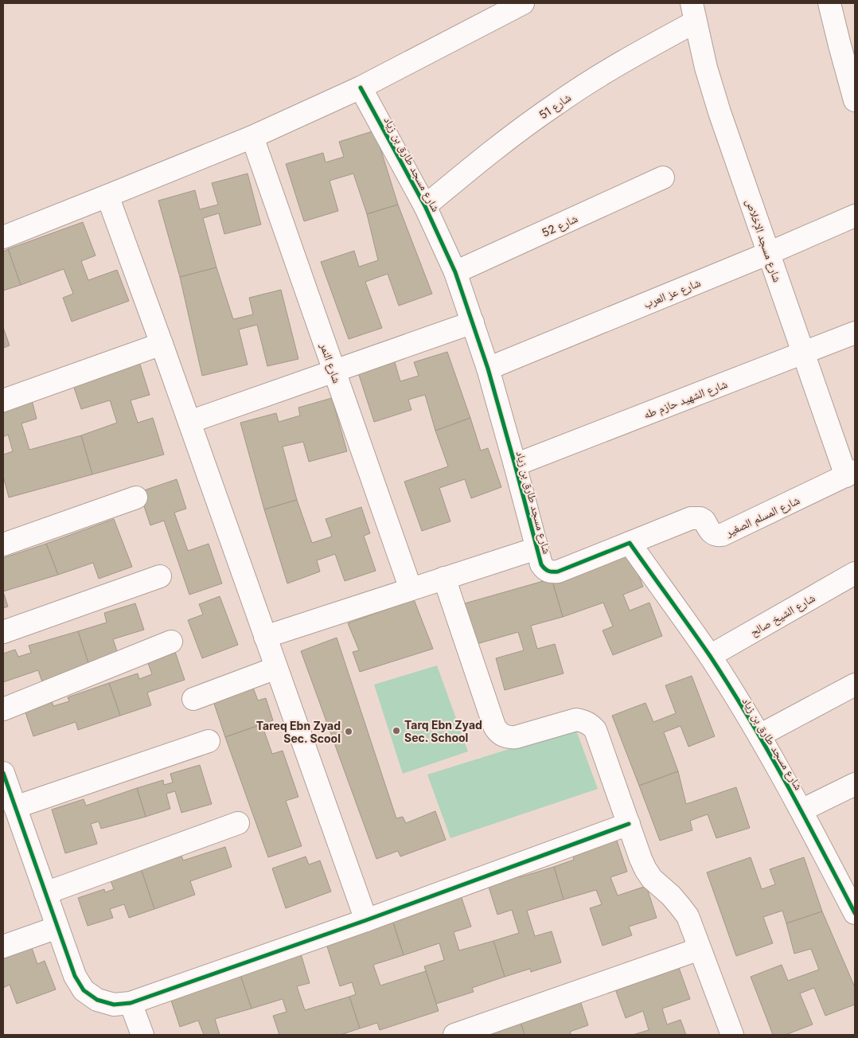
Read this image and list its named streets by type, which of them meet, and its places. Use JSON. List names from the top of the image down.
{
  "streets": {
    "street": [
      "شارع 51",
      "شارع مسجد طارق بن زياد",
      "شارع 52",
      "شارع مسجد الإخلاص",
      "شارع عز العرب",
      "شارع النمر",
      "شارع الشهيد حازم طه",
      "شارع المسلم الصغير",
      "شارع الشيخ صالح"
    ]
  },
  "crossings": [
    ["شارع 51", "شارع مسجد طارق بن زياد"],
    ["شارع 51", "شارع مسجد الإخلاص"],
    ["شارع مسجد طارق بن زياد", "شارع 52"],
    ["شارع مسجد طارق بن زياد", "شارع عز العرب"],
    ["شارع مسجد طارق بن زياد", "شارع الشهيد حازم طه"],
    ["شارع مسجد طارق بن زياد", "شارع المسلم الصغير"],
    ["شارع مسجد طارق بن زياد", "شارع الشيخ صالح"],
    ["شارع مسجد الإخلاص", "شارع عز العرب"],
    ["شارع مسجد الإخلاص", "شارع الشهيد حازم طه"],
    ["شارع مسجد الإخلاص", "شارع المسلم الصغير"]
  ],
  "places": ["Tarq Ebn Zyad Sec. School", "Tareq Ebn Zyad Sec. Scool"]
}
